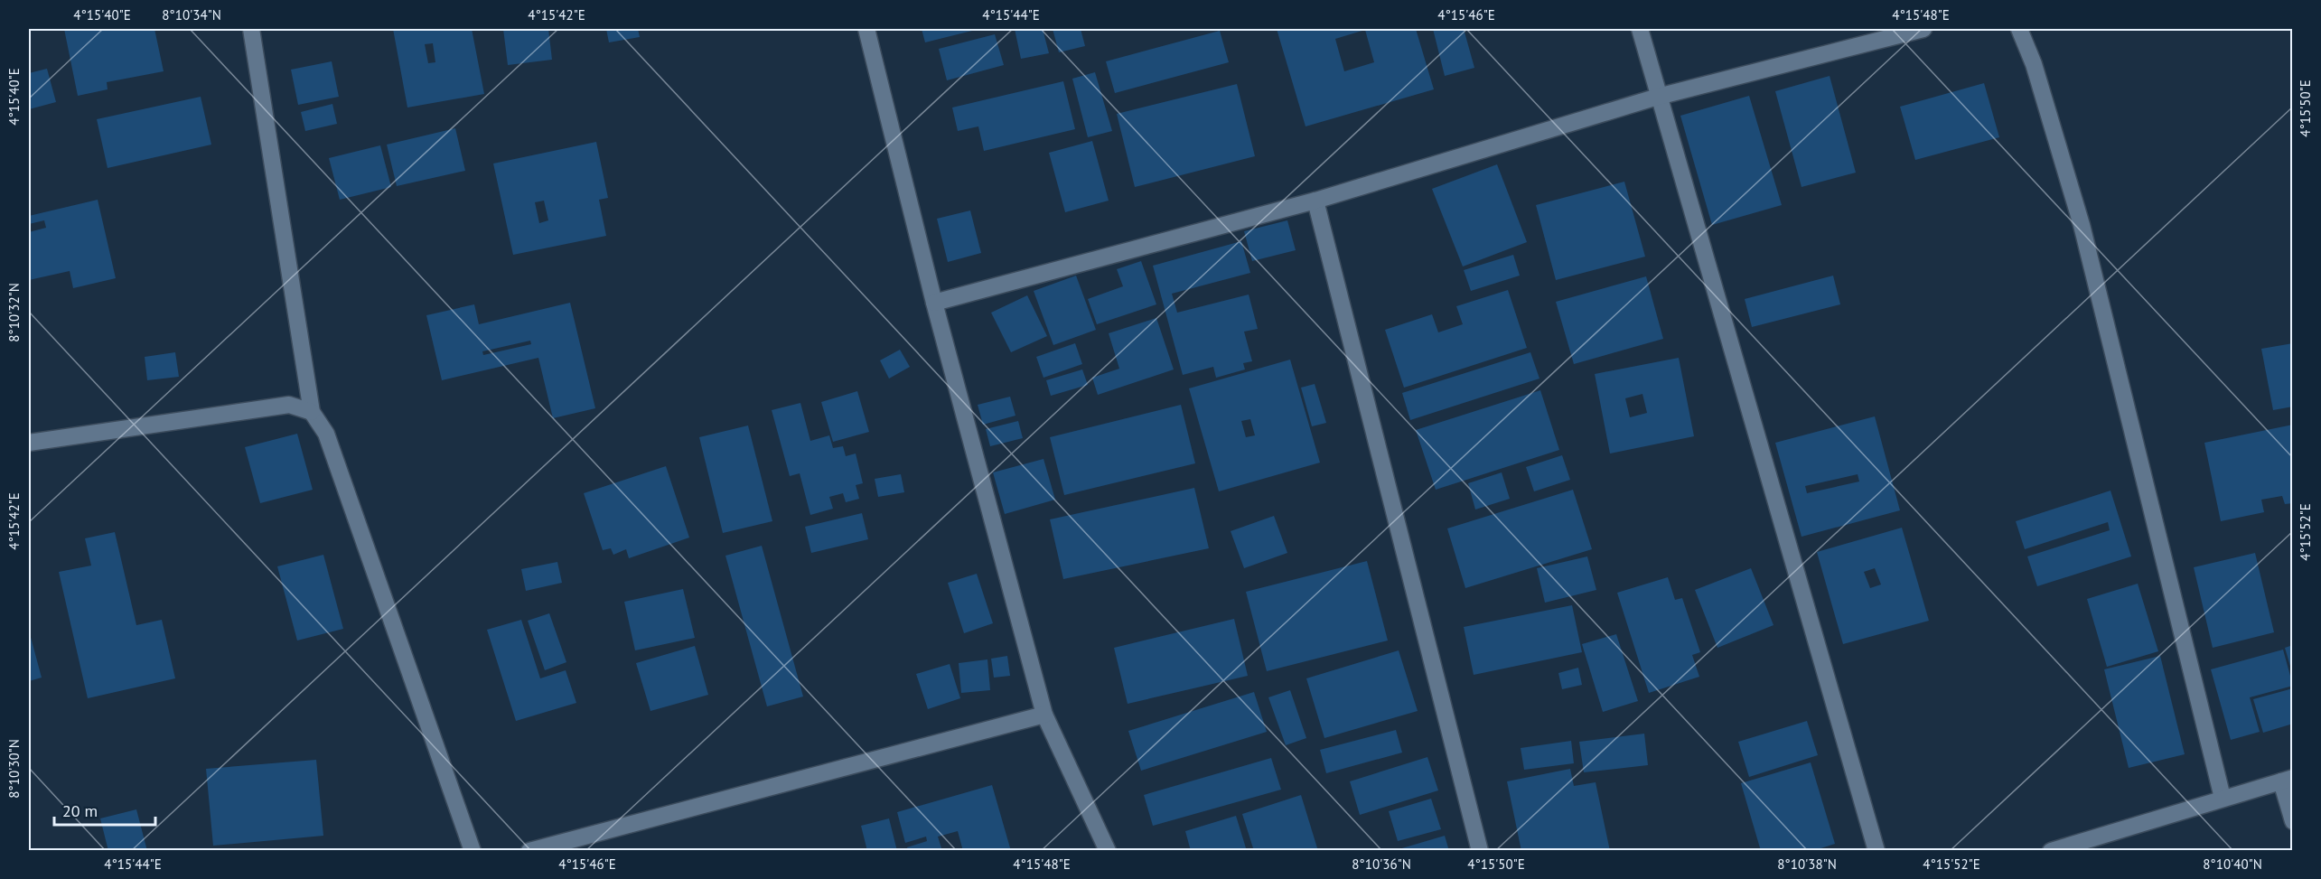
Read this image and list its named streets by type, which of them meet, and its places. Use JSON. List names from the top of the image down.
{
  "scale_bar": "20 m",
  "coordinates": [
    "4°15'40\"E",
    "8°10'34\"N",
    "4°15'42\"E",
    "4°15'44\"E",
    "4°15'46\"E",
    "4°15'48\"E",
    "4°15'50\"E",
    "8°10'32\"N",
    "4°15'52\"E",
    "8°10'30\"N",
    "8°10'36\"N",
    "8°10'38\"N",
    "8°10'40\"N"
  ]
}
